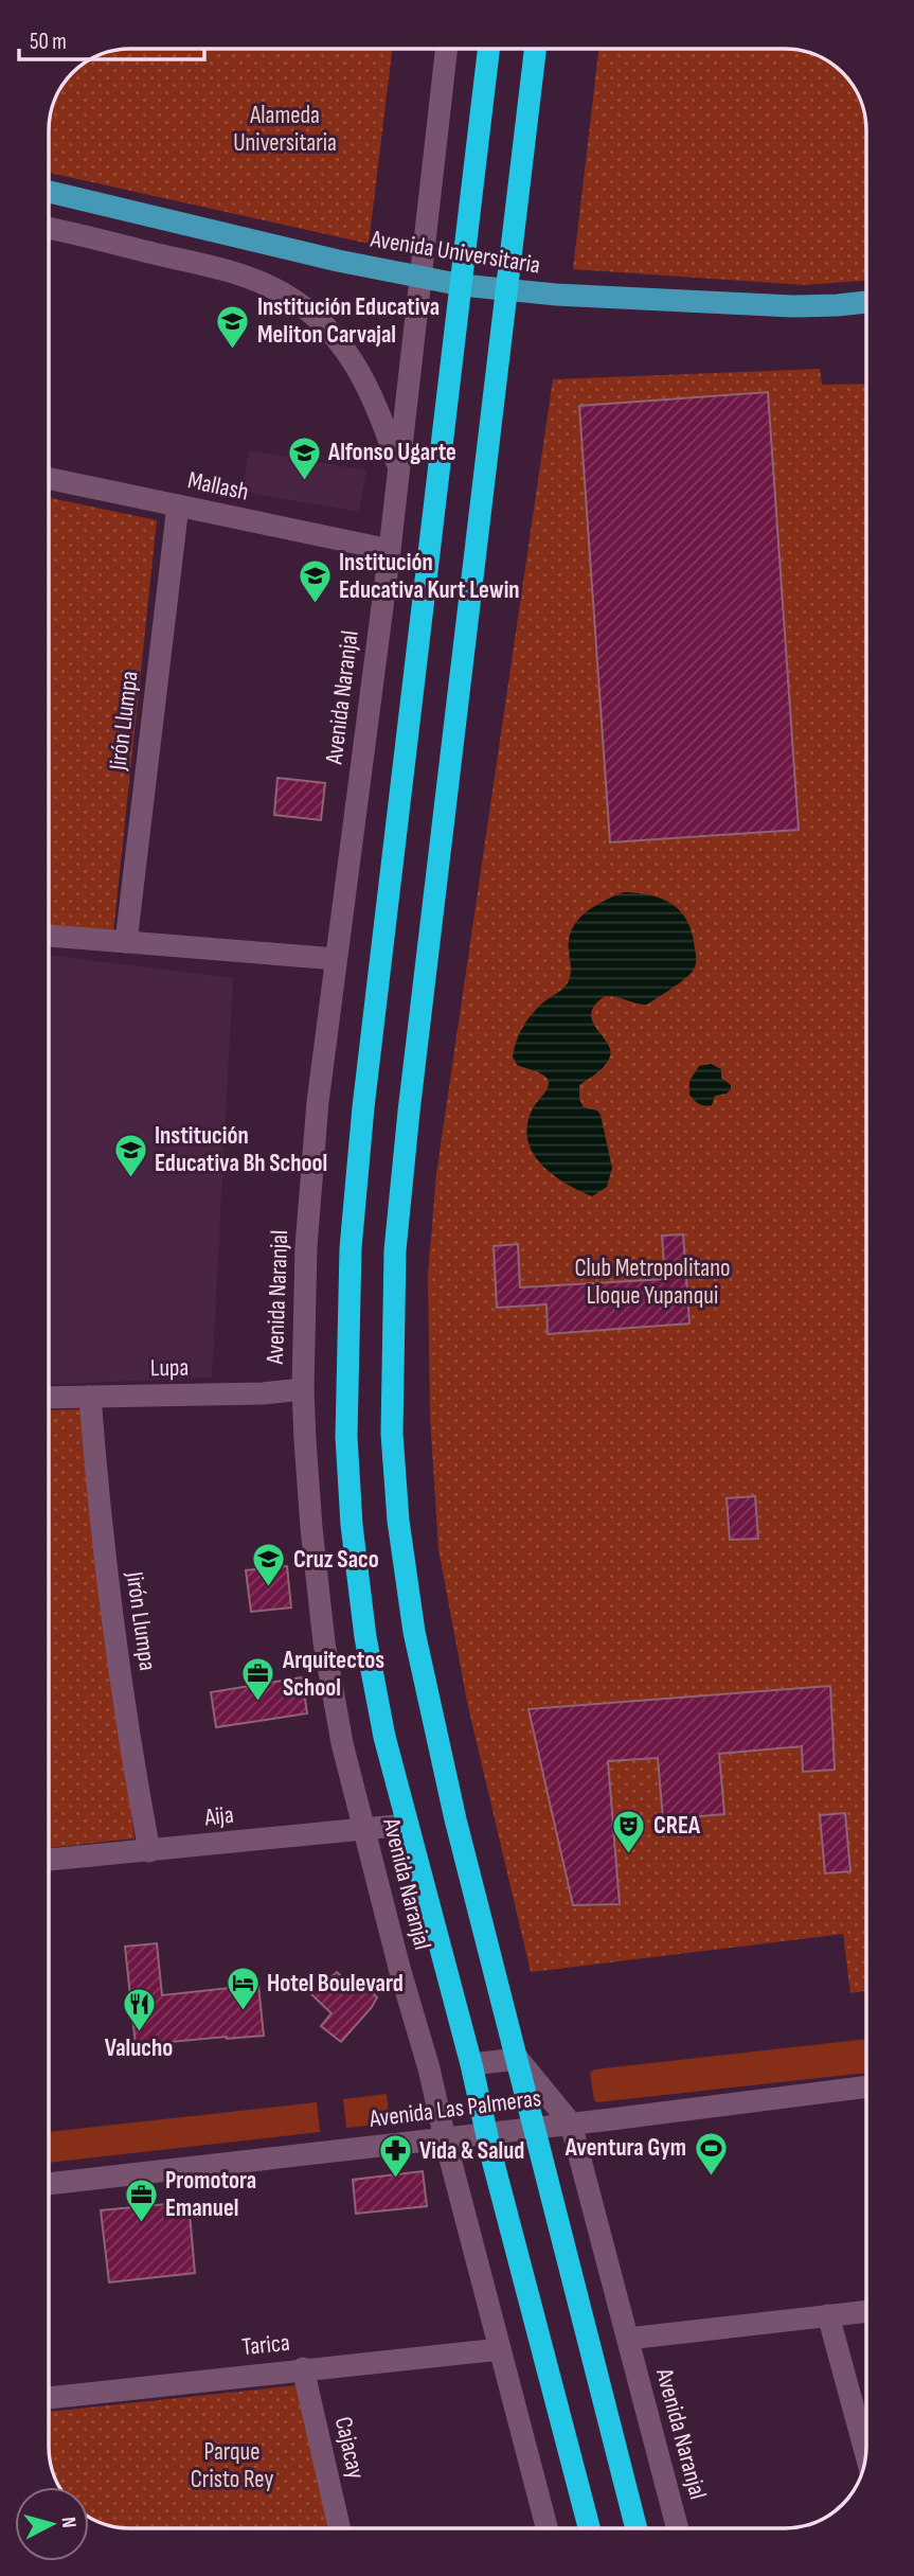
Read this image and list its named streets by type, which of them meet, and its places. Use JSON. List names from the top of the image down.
{
  "streets": {
    "highway": ["Avenida Naranjal"],
    "main road": [
      "Avenida Universitaria",
      "Mallash",
      "Jirón Llumpa",
      "Lupa",
      "Aija",
      "Avenida Las Palmeras",
      "Tarica",
      "Cajacay"
    ]
  },
  "crossings": [
    ["Avenida Universitaria", "Avenida Naranjal"],
    ["Mallash", "Avenida Naranjal"],
    ["Mallash", "Jirón Llumpa"],
    ["Avenida Naranjal", "Lupa"],
    ["Avenida Naranjal", "Aija"],
    ["Avenida Naranjal", "Avenida Las Palmeras"],
    ["Avenida Naranjal", "Tarica"],
    ["Jirón Llumpa", "Lupa"],
    ["Jirón Llumpa", "Aija"],
    ["Tarica", "Cajacay"]
  ],
  "parks": ["Alameda Universitaria", "Club Metropolitano Lloque Yupanqui", "Parque Cristo Rey"],
  "places": {
    "school or university": [
      "Institución Educativa Meliton Carvajal",
      "Alfonso Ugarte",
      "Institución Educativa Kurt Lewin",
      "Institución Educativa Bh School",
      "Cruz Saco"
    ],
    "office": ["Arquitectos School", "Promotora Emanuel"],
    "theatre": ["CREA"],
    "hotel": ["Hotel Boulevard"],
    "restaurant": ["Valucho"],
    "sports": ["Aventura Gym"],
    "pharmacy": ["Vida & Salud"]
  },
  "scale_bar": "50 m",
  "north": "right"
}
